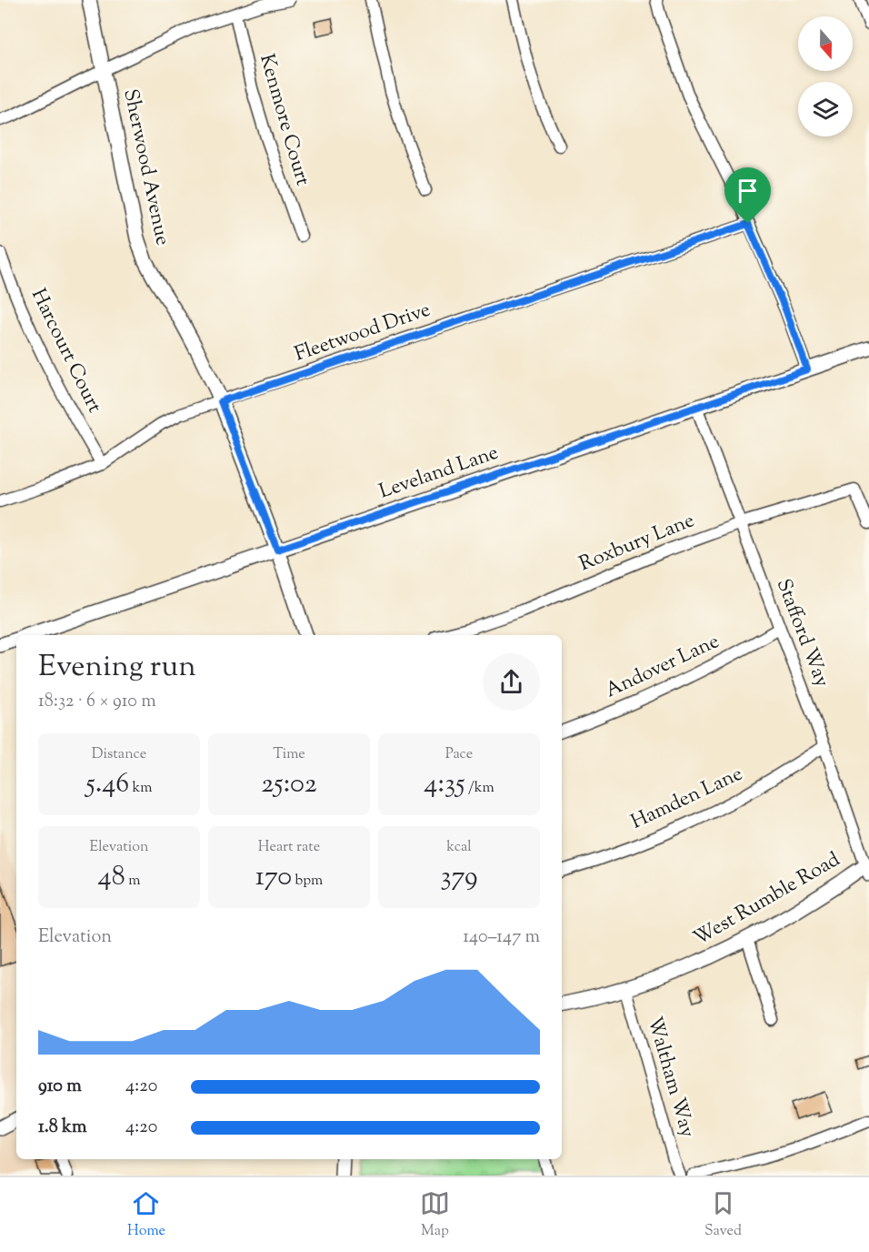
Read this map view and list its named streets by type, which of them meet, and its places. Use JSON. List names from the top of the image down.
{
  "streets": {
    "street": [
      "Kenmore Court",
      "Sherwood Avenue",
      "Fleetwood Drive",
      "Harcourt Court",
      "Leveland Lane",
      "Roxbury Lane",
      "Stafford Way",
      "Andover Lane",
      "Hamden Lane",
      "West Rumble Road",
      "Waltham Way"
    ]
  },
  "crossings": [
    ["Sherwood Avenue", "Fleetwood Drive"],
    ["Sherwood Avenue", "Leveland Lane"],
    ["Fleetwood Drive", "Harcourt Court"],
    ["Leveland Lane", "Stafford Way"],
    ["Roxbury Lane", "Stafford Way"],
    ["Stafford Way", "Andover Lane"],
    ["Stafford Way", "Hamden Lane"],
    ["Stafford Way", "West Rumble Road"],
    ["West Rumble Road", "Waltham Way"]
  ],
  "north": "bottom",
  "page": {
    "heading": ["Evening run", "18:32 · 6 × 910 m"],
    "stats": [
      ["Distance", "5.46 km"],
      ["Time", "25:02"],
      ["Pace", "4:35 /km"],
      ["Elevation", "48 m"],
      ["Heart rate", "170 bpm"],
      ["kcal", "379"]
    ],
    "chart": ["Elevation", "140–147 m"],
    "list": [
      {
        "name": "910 m",
        "note": "4:20"
      },
      {
        "name": "1.8 km",
        "note": "4:20"
      }
    ],
    "tabs": ["Home", "Map", "Saved"]
  }
}
